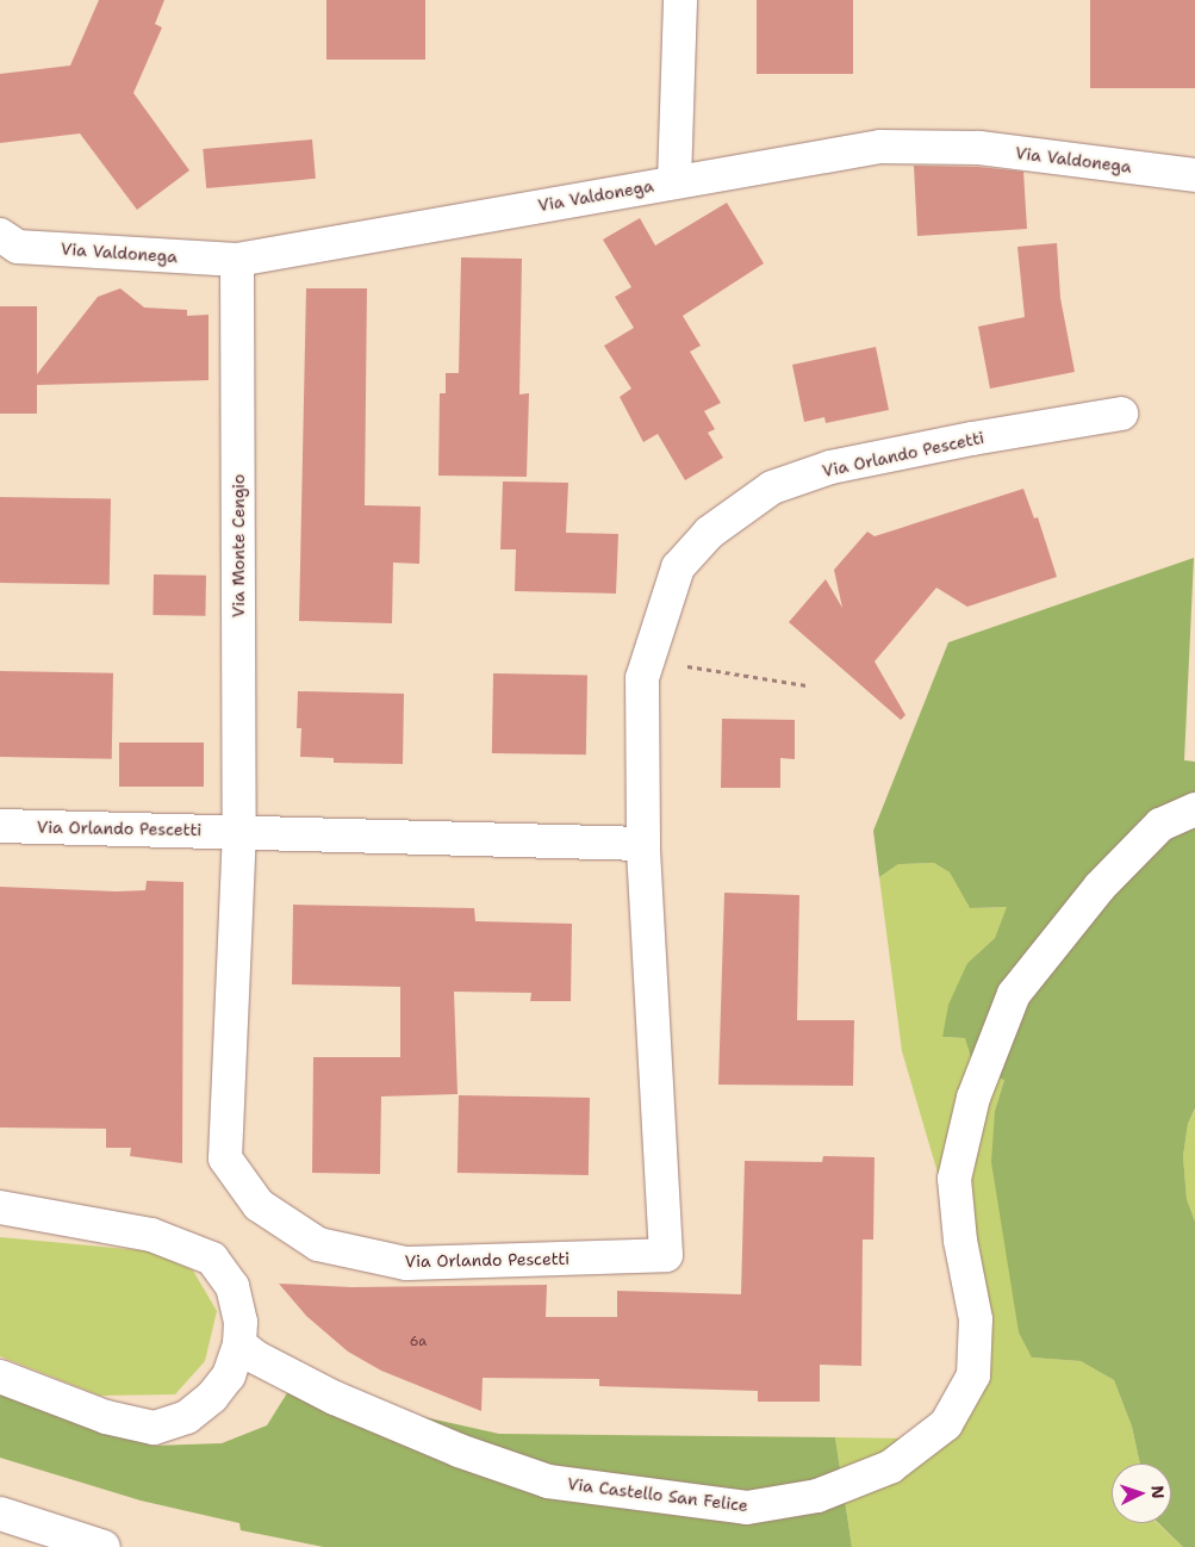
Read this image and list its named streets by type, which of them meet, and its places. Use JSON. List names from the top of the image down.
{
  "streets": {
    "street": [
      "Via Valdonega",
      "Via Orlando Pescetti",
      "Via Monte Cengio",
      "Via Castello San Felice"
    ]
  },
  "crossings": [
    ["Via Valdonega", "Via Monte Cengio"],
    ["Via Orlando Pescetti", "Via Monte Cengio"]
  ],
  "house_numbers": ["6a"],
  "north": "right"
}
